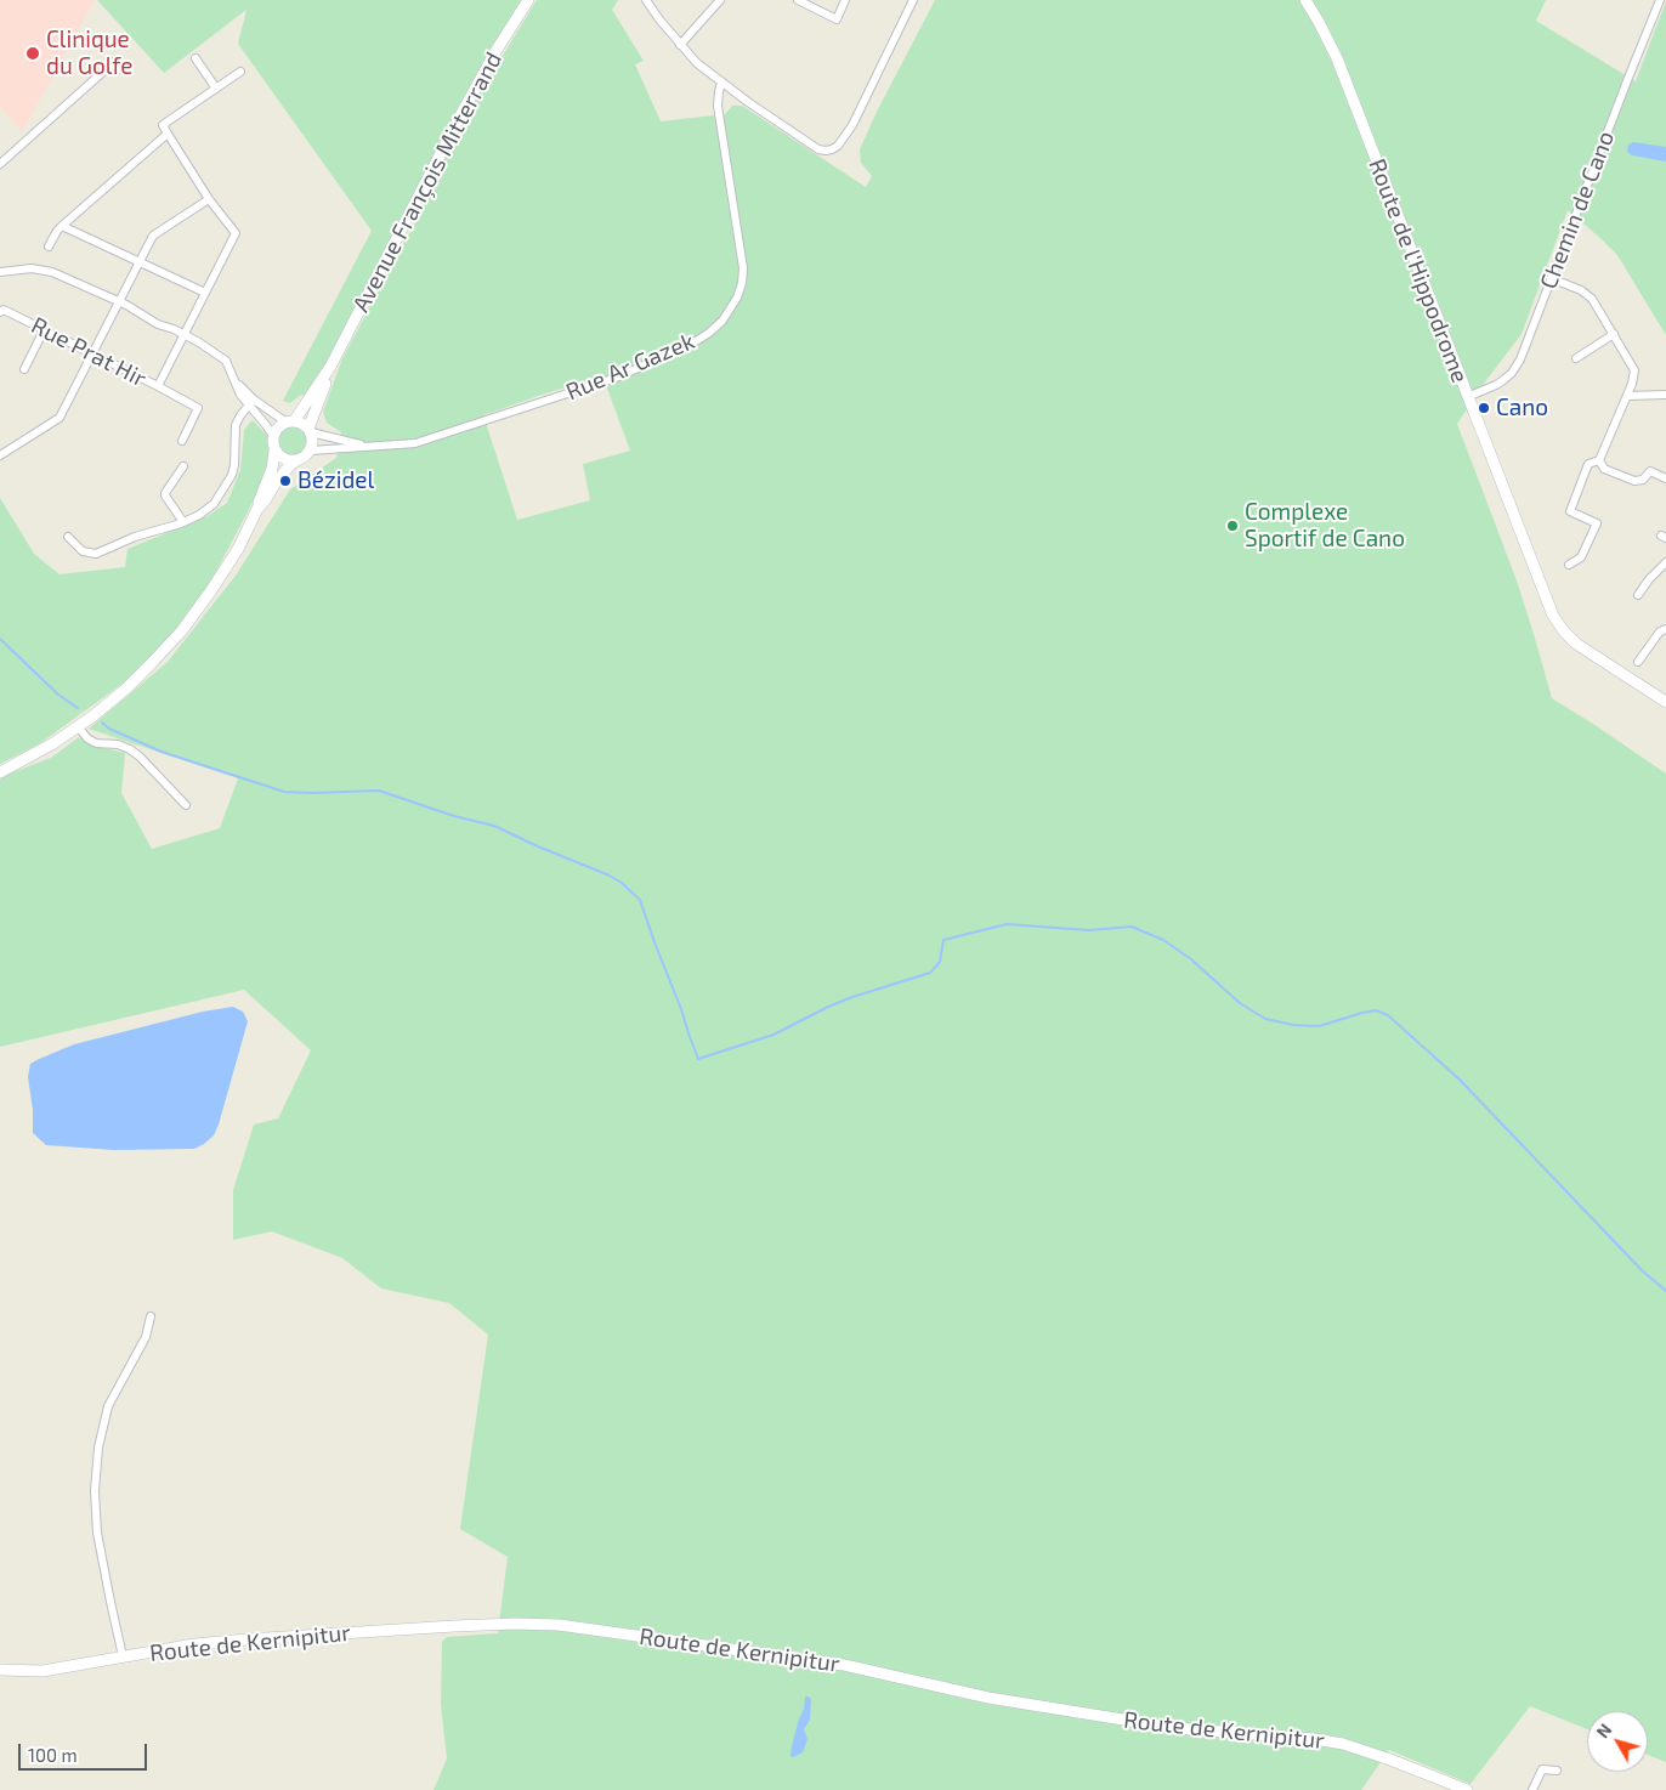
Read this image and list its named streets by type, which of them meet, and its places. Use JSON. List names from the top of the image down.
{
  "streets": {
    "main road": ["Avenue François Mitterrand", "Route de l'Hippodrome", "Route de Kernipitur"],
    "street": ["Chemin de Cano", "Rue Prat Hir", "Rue Ar Gazek"]
  },
  "crossings": [
    ["Avenue François Mitterrand", "Rue Ar Gazek"],
    ["Chemin de Cano", "Route de l'Hippodrome"]
  ],
  "places": [
    "Clinique du Golfe",
    "Cano",
    "Bézidel",
    "Complexe Sportif de Cano"
  ],
  "scale_bar": "100 m",
  "north": "top left"
}
